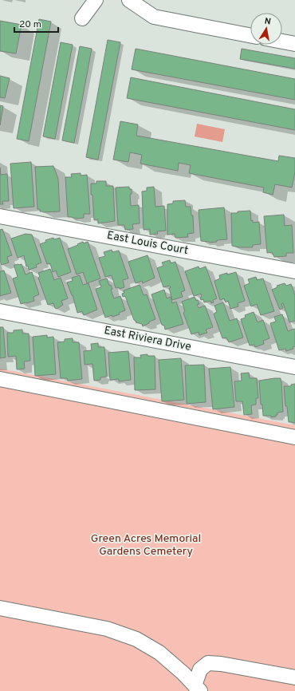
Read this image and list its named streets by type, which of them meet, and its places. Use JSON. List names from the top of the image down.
{
  "streets": {
    "street": ["East Louis Court", "East Riviera Drive"]
  },
  "parks": ["Green Acres Memorial Gardens Cemetery"],
  "scale_bar": "20 m",
  "north": "top"
}
